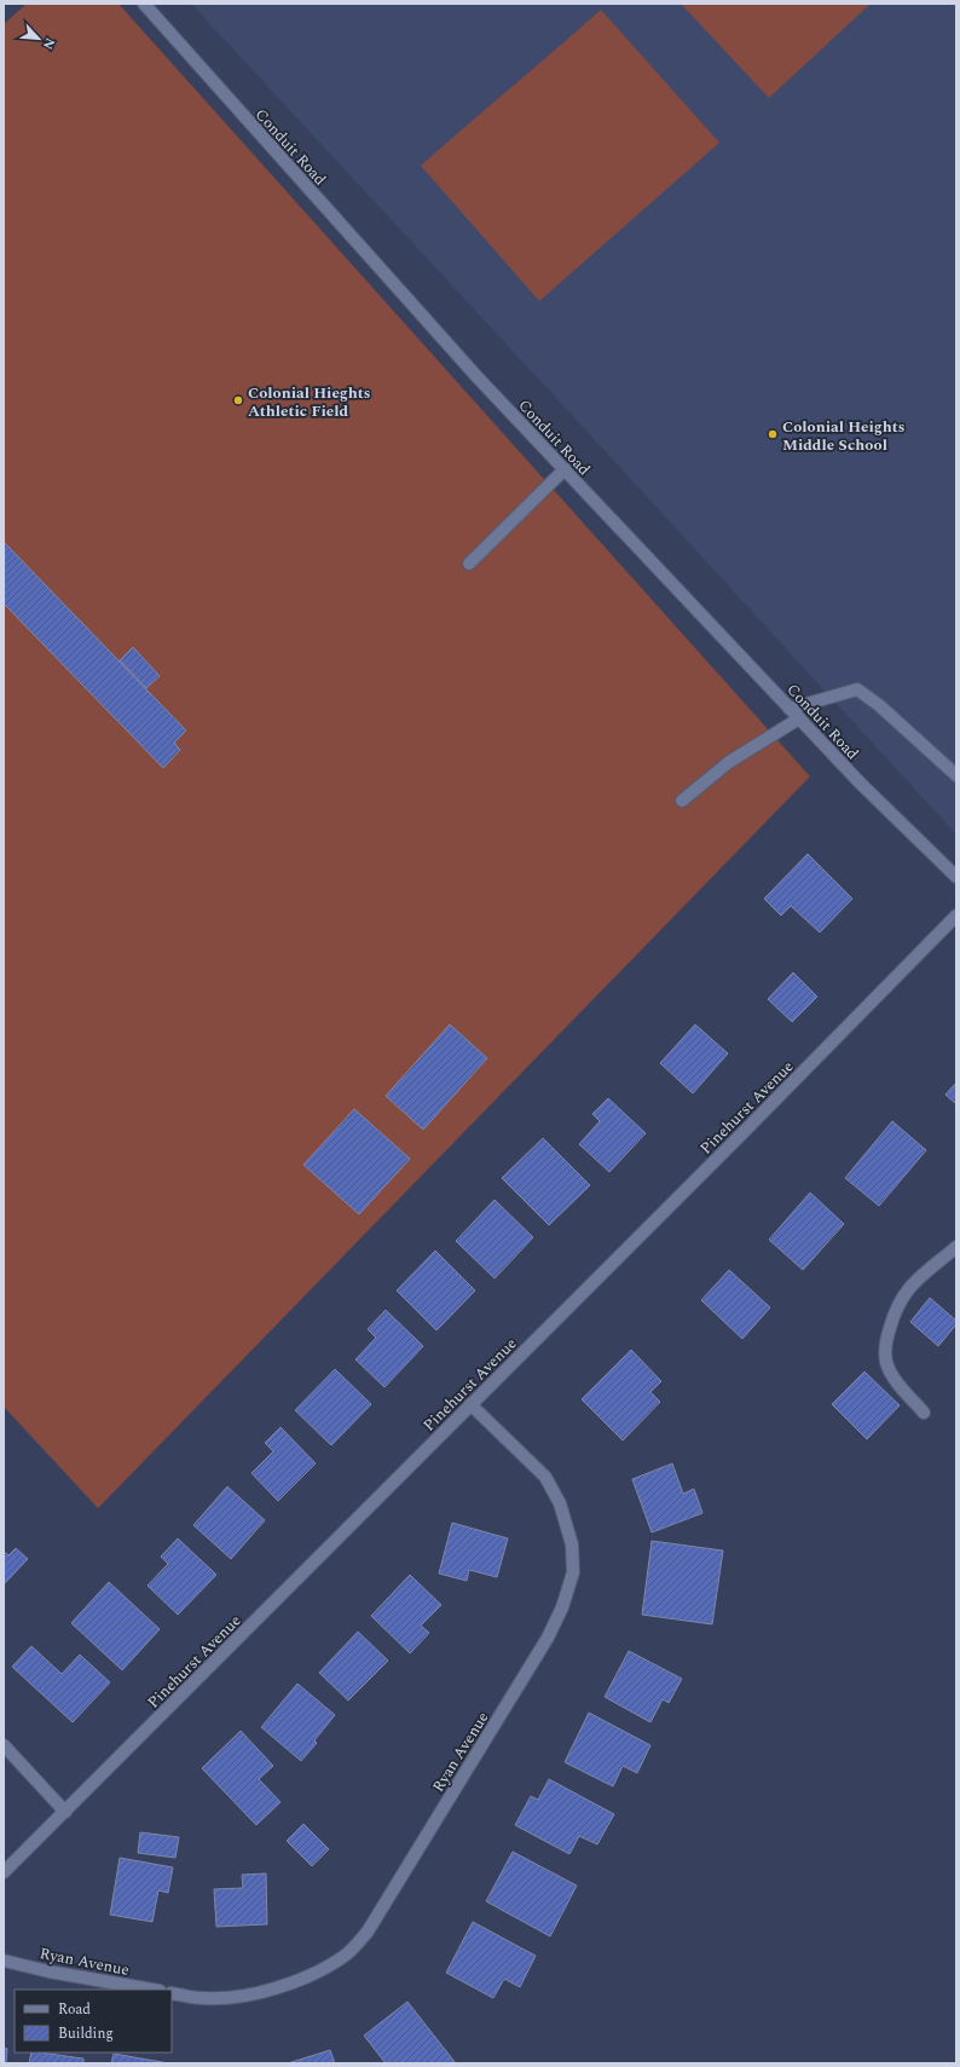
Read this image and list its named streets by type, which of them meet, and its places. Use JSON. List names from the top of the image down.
{
  "streets": {
    "street": ["Conduit Road", "Pinehurst Avenue", "Ryan Avenue"]
  },
  "crossings": [
    ["Pinehurst Avenue", "Ryan Avenue"]
  ],
  "places": ["Colonial Hieghts Athletic Field", "Colonial Heights Middle School"],
  "legend": ["Road", "Building"],
  "north": "bottom right"
}
